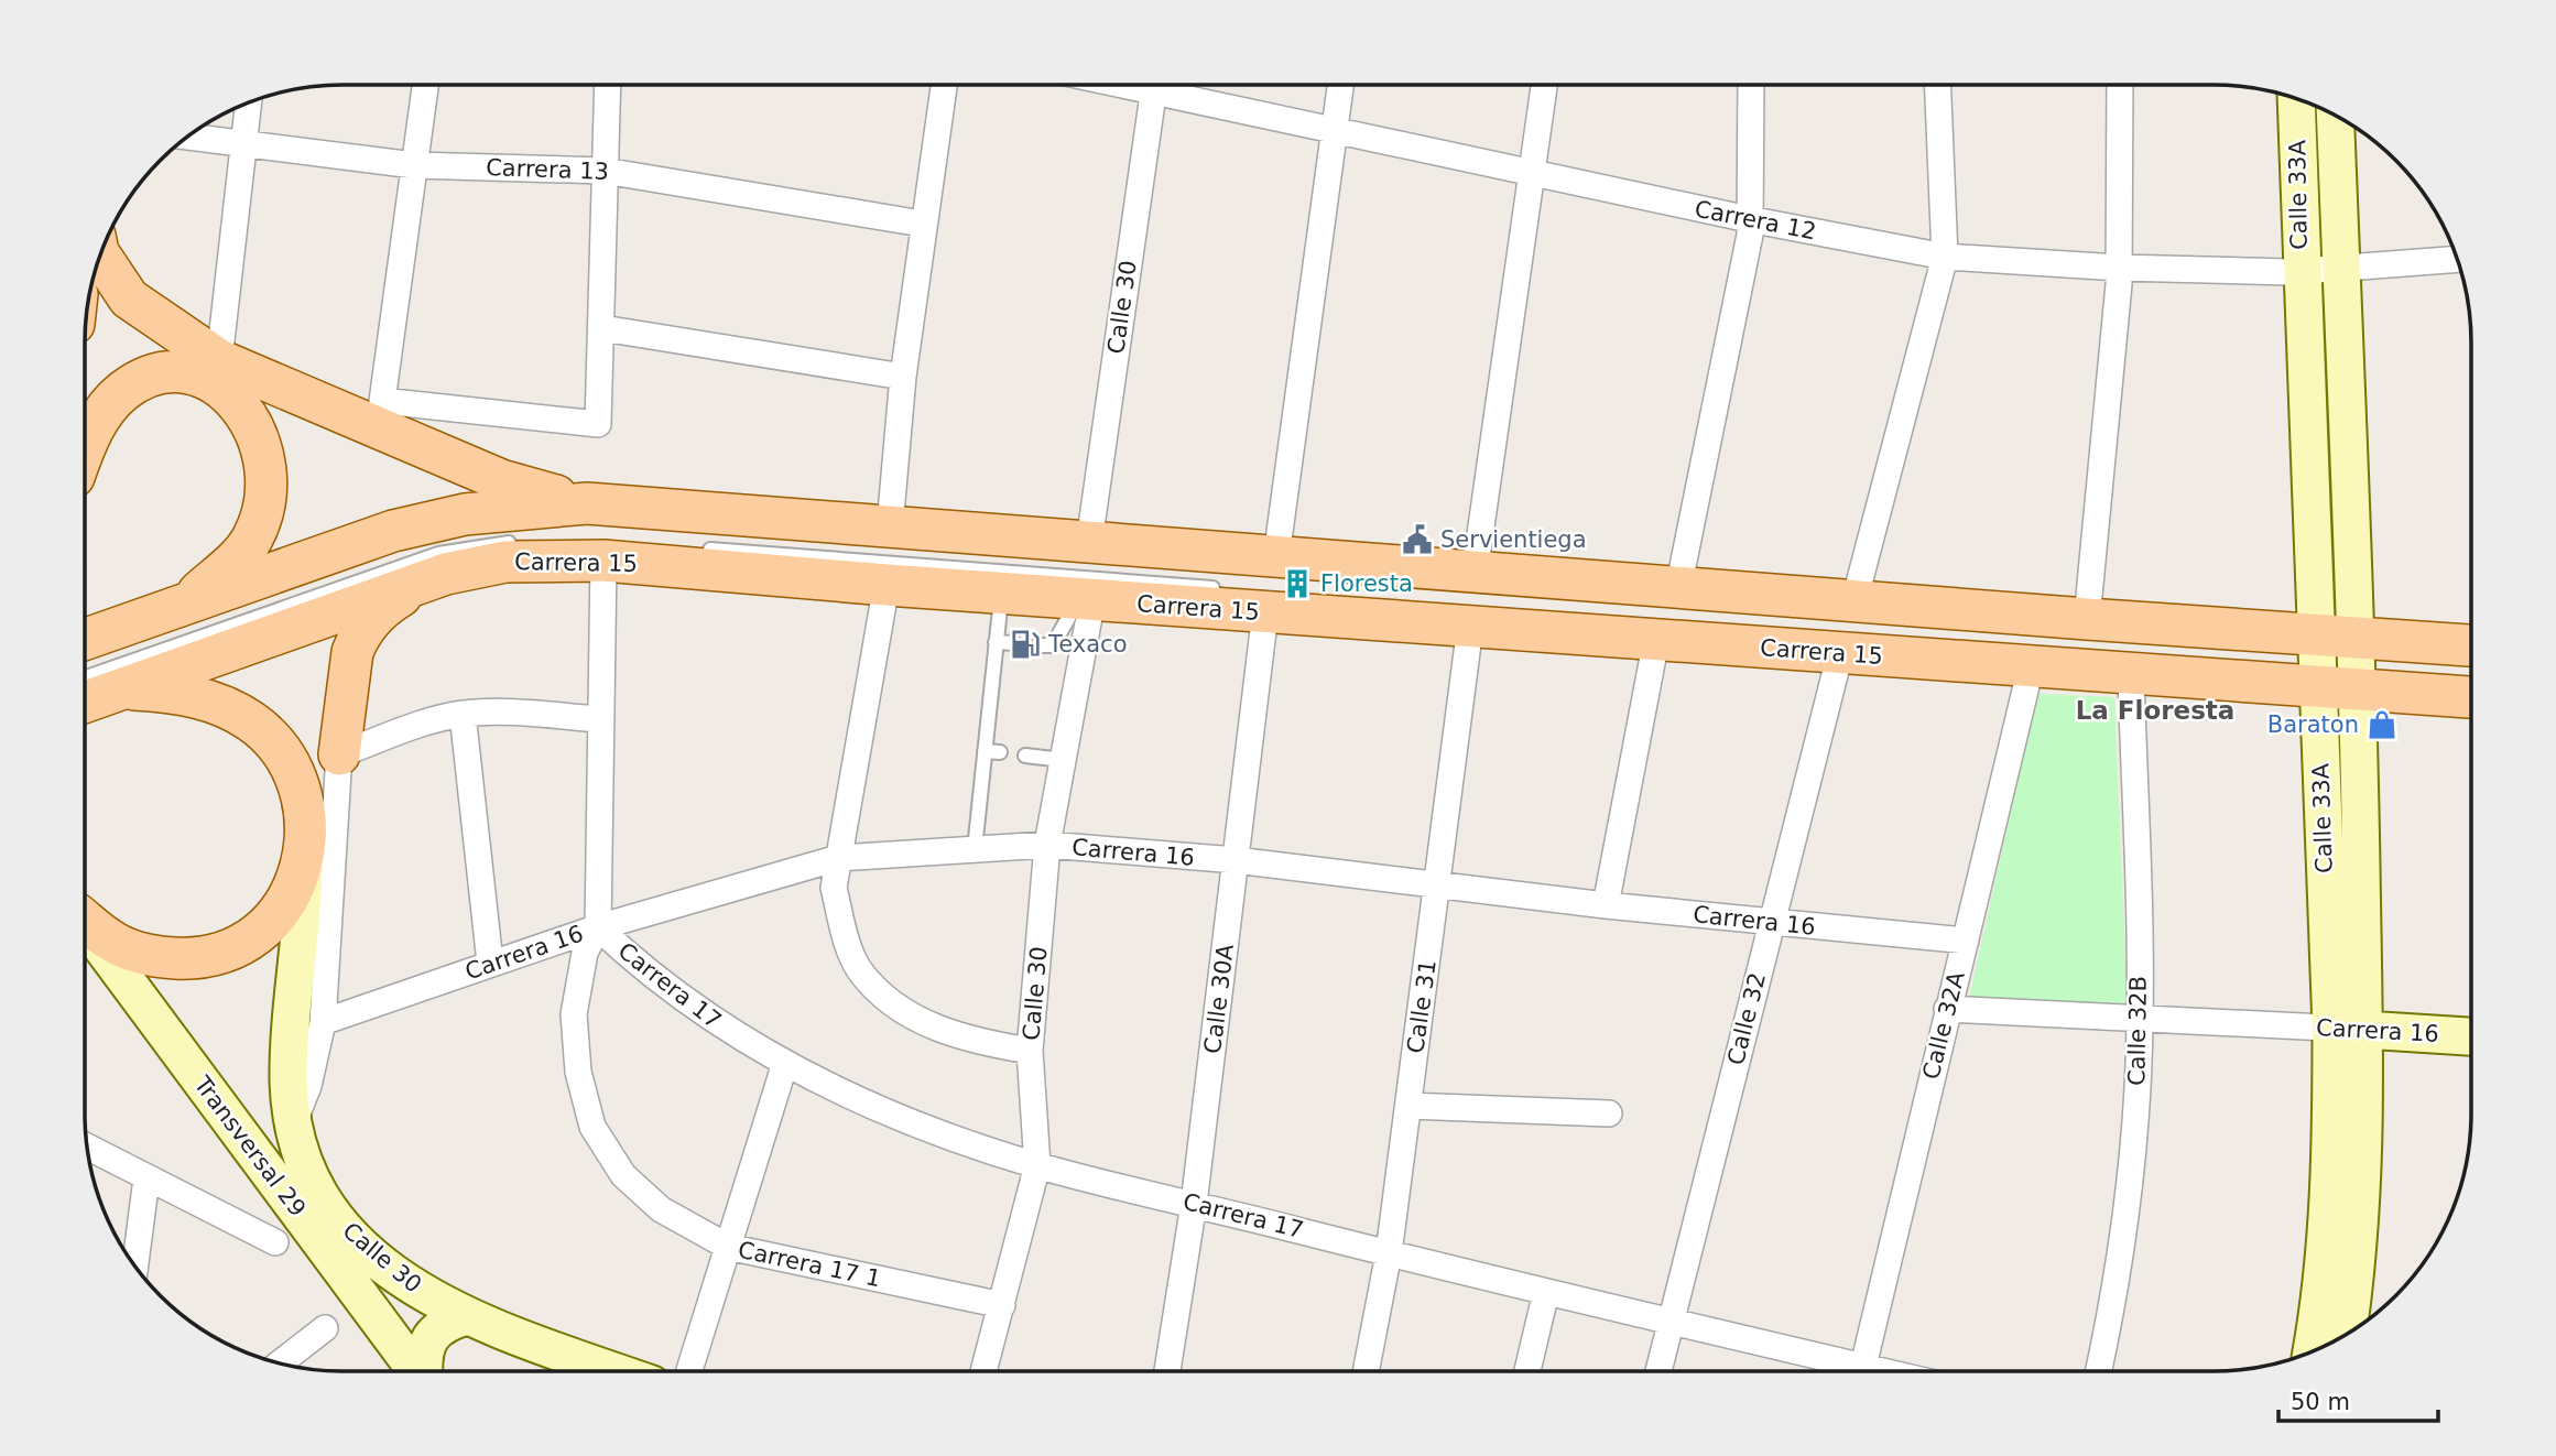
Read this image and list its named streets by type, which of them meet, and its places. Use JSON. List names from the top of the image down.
{
  "streets": {
    "main road": [
      "Calle 33A",
      "Calle 30",
      "Carrera 15",
      "Carrera 16",
      "Transversal 29"
    ],
    "street": [
      "Carrera 13",
      "Carrera 12",
      "Carrera 17",
      "Calle 30A",
      "Calle 31",
      "Calle 32",
      "Calle 32A",
      "Calle 32B",
      "Carrera 17 1"
    ]
  },
  "crossings": [
    ["Calle 33A", "Carrera 12"],
    ["Calle 33A", "Carrera 15"],
    ["Calle 33A", "Carrera 16"],
    ["Calle 30", "Carrera 15"],
    ["Calle 30", "Carrera 16"],
    ["Calle 30", "Carrera 17"],
    ["Calle 30", "Carrera 17 1"],
    ["Carrera 15", "Calle 30A"],
    ["Carrera 15", "Calle 31"],
    ["Carrera 15", "Calle 32"],
    ["Carrera 15", "Calle 32A"],
    ["Carrera 15", "Calle 32B"],
    ["Carrera 16", "Carrera 17"],
    ["Carrera 16", "Calle 30A"],
    ["Carrera 16", "Calle 31"],
    ["Carrera 16", "Calle 32"],
    ["Carrera 16", "Calle 32A"],
    ["Carrera 16", "Calle 32B"],
    ["Carrera 16", "Carrera 17 1"],
    ["Carrera 17", "Calle 30A"],
    ["Carrera 17", "Calle 31"],
    ["Carrera 17", "Calle 32"],
    ["Carrera 17", "Carrera 17 1"]
  ],
  "districts": ["La Floresta"],
  "places": {
    "public building": ["Servientiega"],
    "building": ["Floresta"],
    "fuel station": ["Texaco"],
    "shop": ["Baraton"]
  },
  "scale_bar": "50 m"
}
